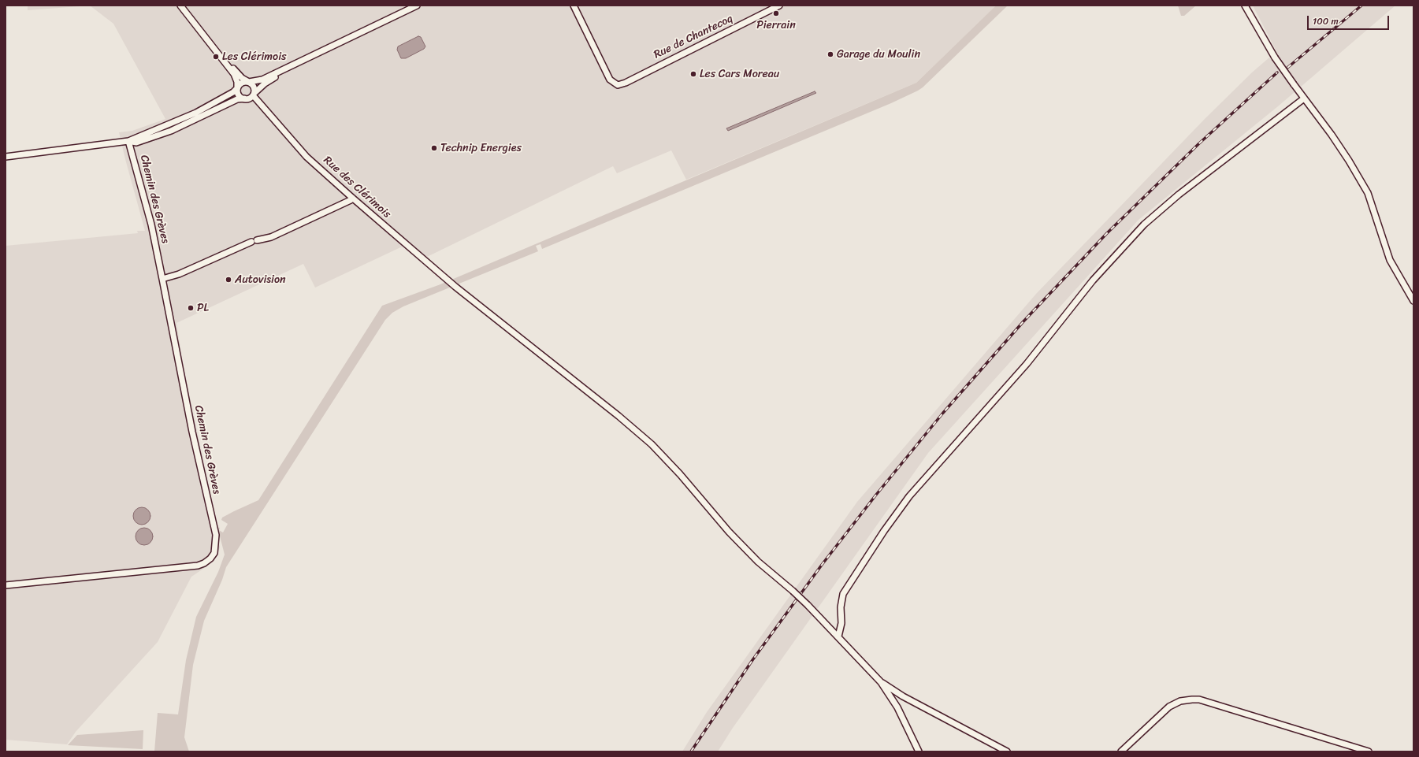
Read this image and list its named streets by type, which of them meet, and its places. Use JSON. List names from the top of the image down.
{
  "streets": {
    "street": ["Rue de Chantecoq", "Rue des Clérimois", "Chemin des Grèves"]
  },
  "places": [
    "Pierrain",
    "Garage du Moulin",
    "Les Clérimois",
    "Les Cars Moreau",
    "Technip Energies",
    "Autovision",
    "PL"
  ],
  "scale_bar": "100 m"
}
